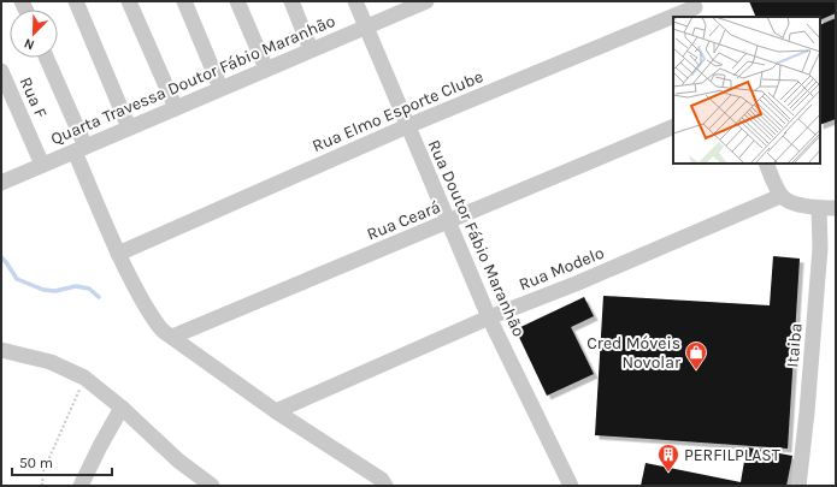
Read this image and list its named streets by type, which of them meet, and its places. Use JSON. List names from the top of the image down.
{
  "streets": {
    "street": [
      "Quarta Travessa Doutor Fábio Maranhão",
      "Rua F",
      "Rua Elmo Esporte Clube",
      "Rua Ceará",
      "Rua Doutor Fábio Maranhão",
      "Rua Modelo",
      "Itaiba"
    ]
  },
  "crossings": [
    ["Quarta Travessa Doutor Fábio Maranhão", "Rua F"],
    ["Quarta Travessa Doutor Fábio Maranhão", "Rua Doutor Fábio Maranhão"],
    ["Rua Elmo Esporte Clube", "Rua Doutor Fábio Maranhão"],
    ["Rua Ceará", "Rua Doutor Fábio Maranhão"],
    ["Rua Doutor Fábio Maranhão", "Rua Modelo"]
  ],
  "places": {
    "shop": ["Cred Móveis Novolar"],
    "building": ["PERFILPLAST"]
  },
  "scale_bar": "50 m",
  "north": "bottom left"
}
